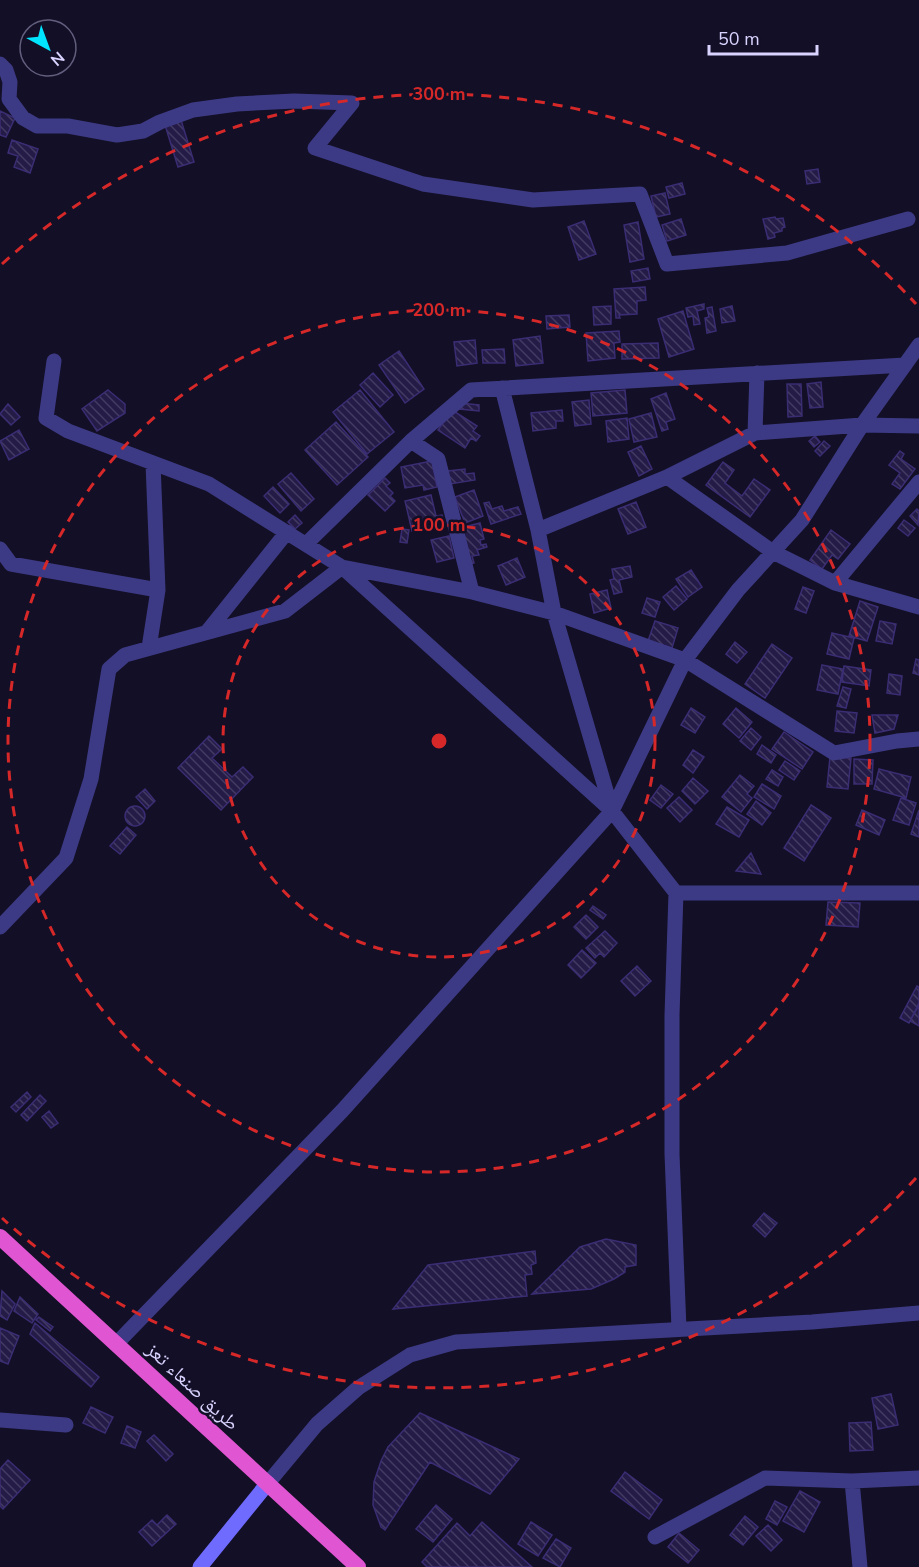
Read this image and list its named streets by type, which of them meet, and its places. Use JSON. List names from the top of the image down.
{
  "streets": {
    "highway": ["طريق صنعاء تعز"]
  },
  "scale_bar": "50 m",
  "north": "bottom right",
  "rings": ["300 m", "200 m", "100 m"]
}
